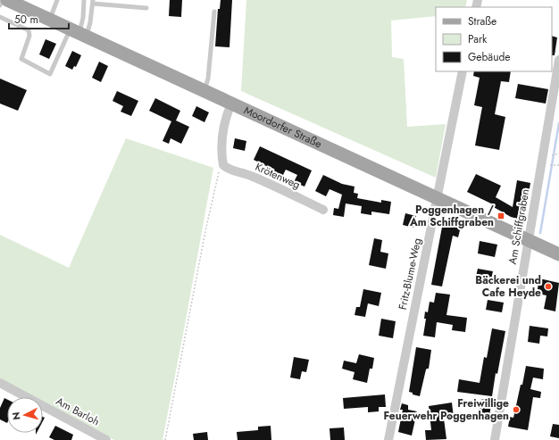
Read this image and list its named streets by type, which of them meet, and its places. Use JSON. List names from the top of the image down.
{
  "streets": {
    "main road": ["Moordorfer Straße"],
    "street": [
      "Krötenweg",
      "Am Schiffgraben",
      "Fritz-Blume-Weg",
      "Am Barloh"
    ]
  },
  "crossings": [
    ["Moordorfer Straße", "Am Schiffgraben"],
    ["Moordorfer Straße", "Fritz-Blume-Weg"]
  ],
  "places": {
    "transit": ["Poggenhagen / Am Schiffgraben"],
    "other": ["Bäckerei und Cafe Heyde", "Freiwillige Feuerwehr Poggenhagen"]
  },
  "legend": ["Straße", "Park", "Gebäude"],
  "scale_bar": "50 m",
  "north": "left"
}
